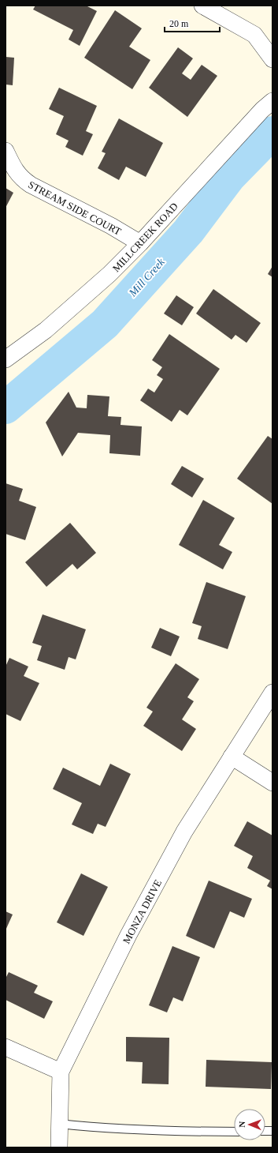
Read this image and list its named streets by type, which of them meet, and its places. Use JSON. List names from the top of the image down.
{
  "streets": {
    "street": ["STREAM SIDE COURT", "MILLCREEK ROAD", "MONZA DRIVE"]
  },
  "crossings": [
    ["STREAM SIDE COURT", "MILLCREEK ROAD"]
  ],
  "water": ["Mill Creek"],
  "scale_bar": "20 m",
  "north": "left"
}
